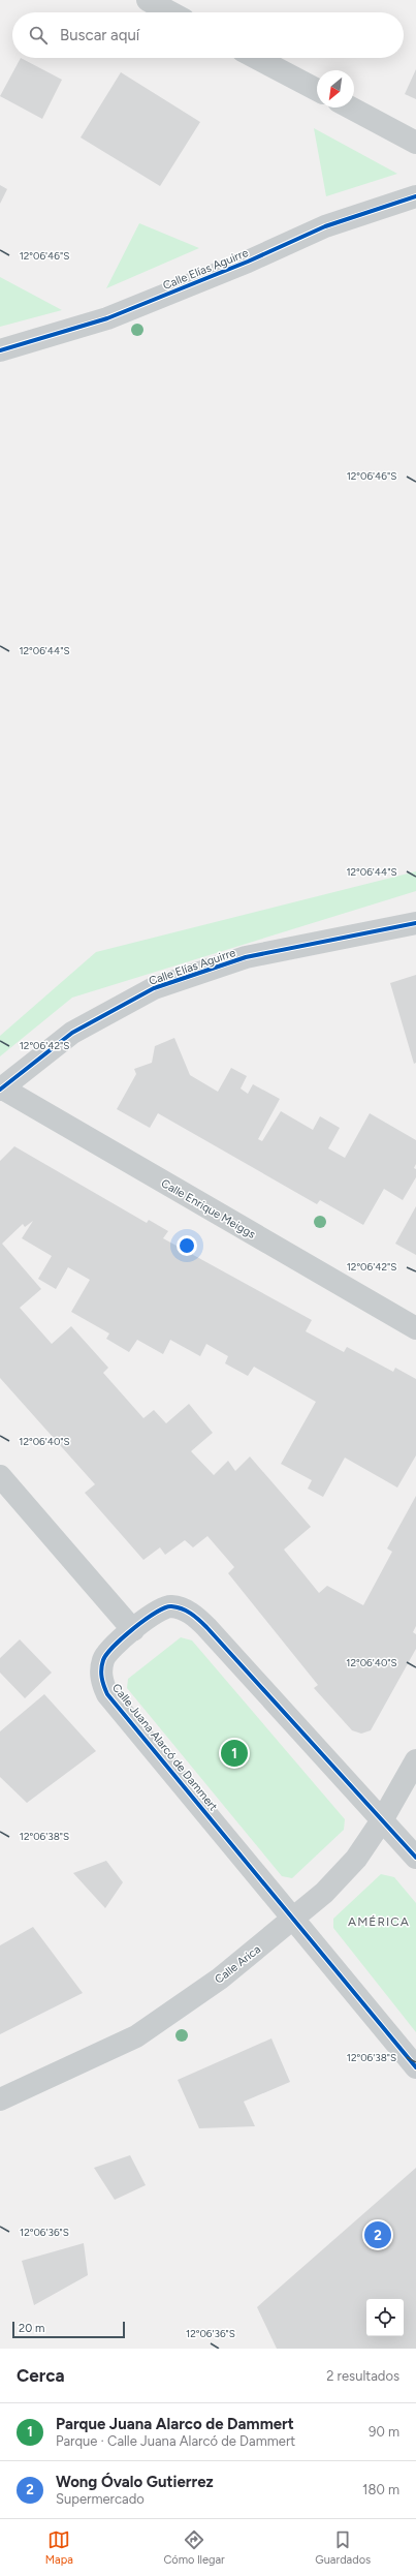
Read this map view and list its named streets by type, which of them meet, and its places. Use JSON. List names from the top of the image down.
{
  "streets": {
    "street": [
      "Calle Elías Aguirre",
      "Calle Enrique Meiggs",
      "Calle Juana Alarcó de Dammert",
      "Calle Arica"
    ]
  },
  "crossings": [
    ["Calle Elías Aguirre", "Calle Enrique Meiggs"],
    ["Calle Juana Alarcó de Dammert", "Calle Arica"]
  ],
  "districts": ["AMÉRICA"],
  "scale_bar": "20 m",
  "north": "bottom left",
  "page": {
    "search": "Buscar aquí",
    "pins": ["1", "2"],
    "scale": "20 m",
    "heading": ["Cerca", "2 resultados"],
    "list": [
      {
        "mark": "1",
        "name": "Parque Juana Alarco de Dammert",
        "note": "Parque · Calle Juana Alarcó de Dammert",
        "value": "90 m"
      },
      {
        "mark": "2",
        "name": "Wong Óvalo Gutierrez",
        "note": "Supermercado",
        "value": "180 m"
      }
    ],
    "nav": ["Mapa", "Cómo llegar", "Guardados"]
  },
  "coordinates": [
    "12°06'46\"S",
    "12°06'44\"S",
    "12°06'42\"S",
    "12°06'40\"S",
    "12°06'38\"S",
    "12°06'36\"S"
  ]
}
